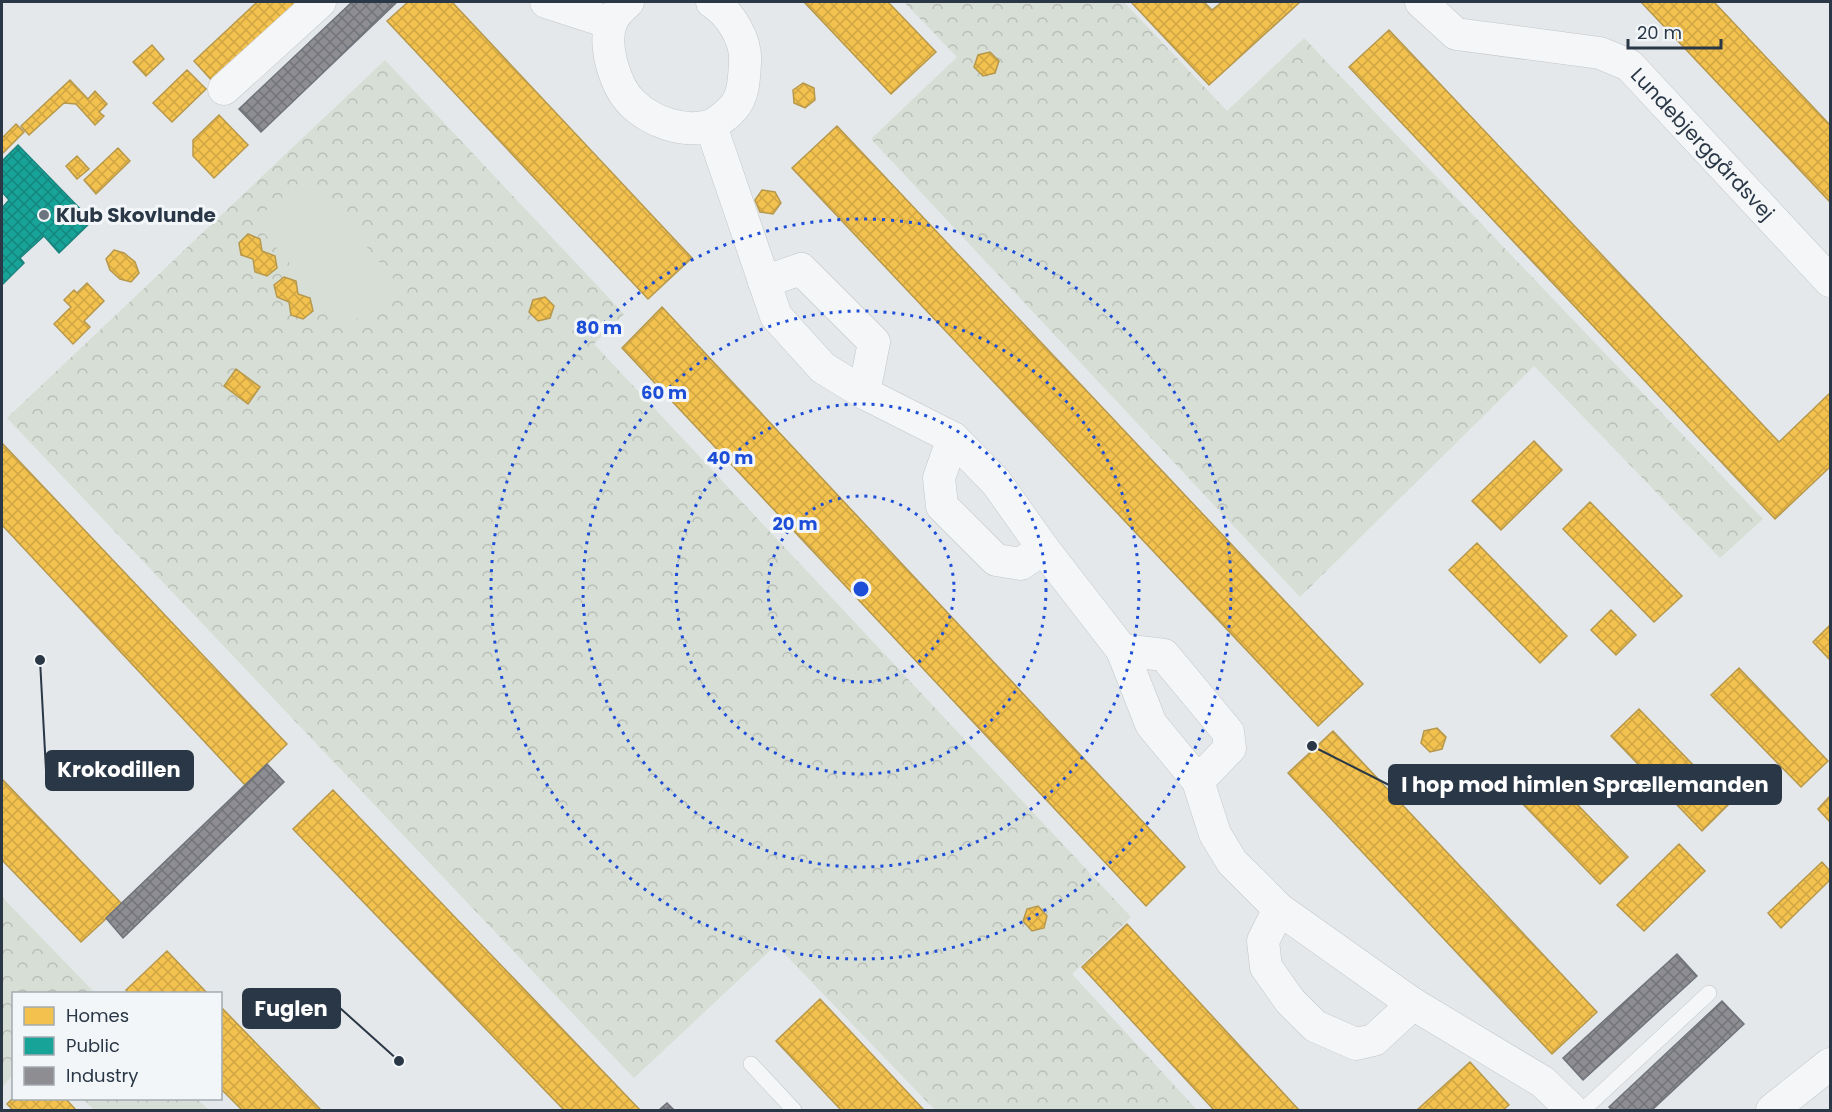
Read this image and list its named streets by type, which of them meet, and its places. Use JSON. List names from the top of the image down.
{
  "streets": {
    "street": ["Lundebjerggårdsvej"]
  },
  "places": [
    "Klub Skovlunde",
    "Krokodillen",
    "I hop mod himlen Sprællemanden",
    "Fuglen"
  ],
  "legend": ["Homes", "Public", "Industry"],
  "scale_bar": "20 m",
  "rings": [
    "80 m",
    "60 m",
    "40 m",
    "20 m"
  ]
}
